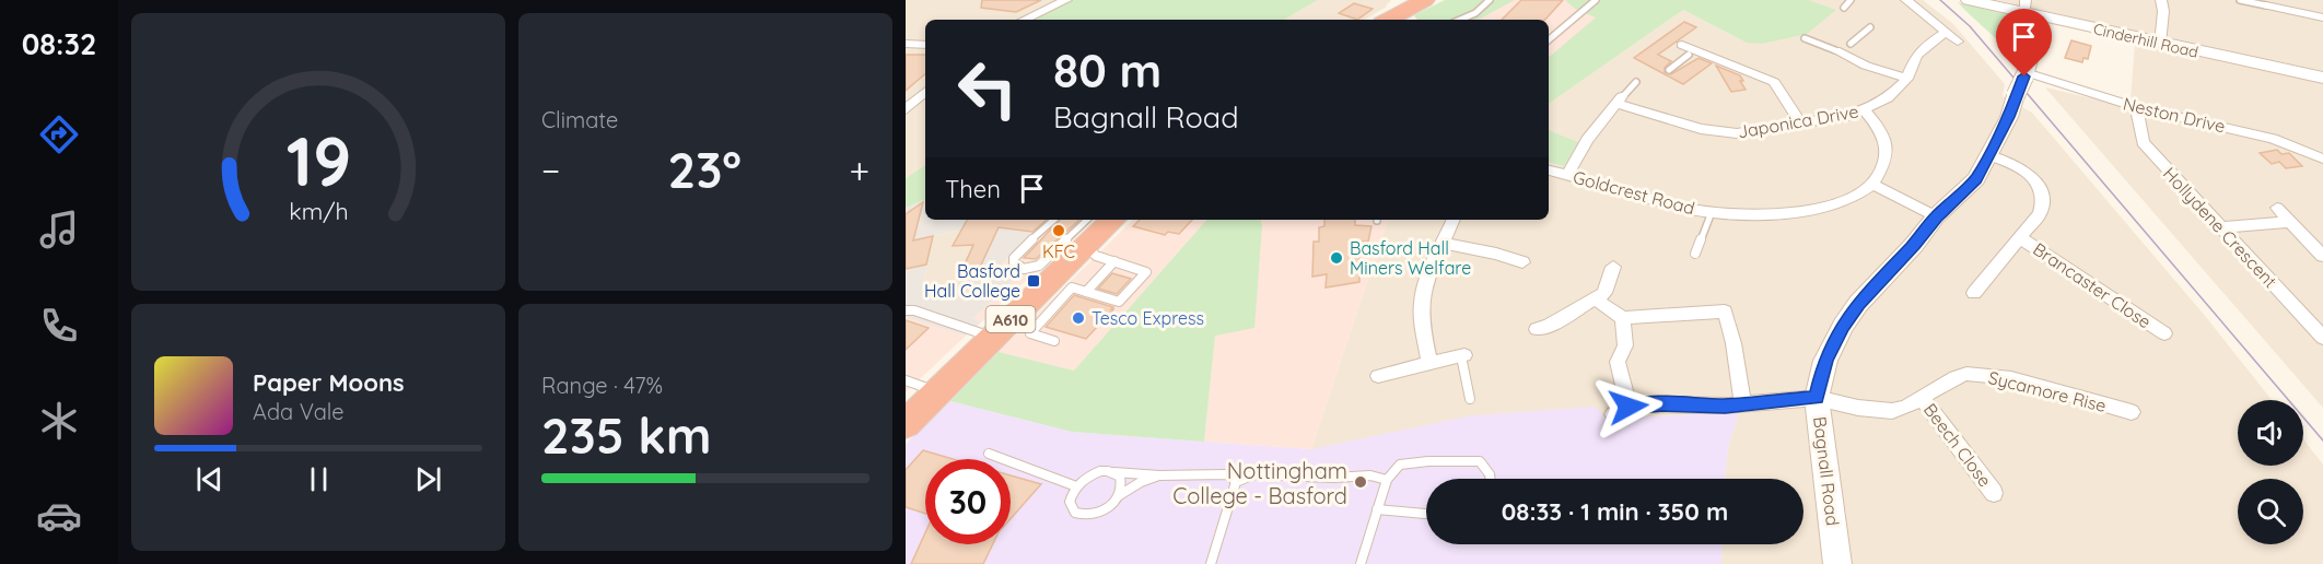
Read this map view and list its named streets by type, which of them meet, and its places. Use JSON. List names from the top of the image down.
{
  "streets": {
    "highway": ["A610"],
    "street": [
      "Cinderhill Road",
      "Neston Drive",
      "Japonica Drive",
      "Goldcrest Road",
      "Hollydene Crescent",
      "Brancaster Close",
      "Sycamore Rise",
      "Beech Close",
      "Bagnall Road"
    ]
  },
  "crossings": [
    ["Cinderhill Road", "Bagnall Road"],
    ["Neston Drive", "Hollydene Crescent"],
    ["Neston Drive", "Bagnall Road"],
    ["Sycamore Rise", "Beech Close"],
    ["Sycamore Rise", "Bagnall Road"]
  ],
  "places": {
    "other": [
      "KFC",
      "Basford Hall Miners Welfare",
      "Tesco Express",
      "Nottingham College - Basford"
    ],
    "transit": ["Basford Hall College"]
  },
  "page": {
    "tabs": "08:32",
    "tile": [
      "Climate",
      ["Range · 47%", "235 km"]
    ],
    "turn": ["80 m", "Bagnall Road"],
    "heat": ["−", "23°", "+"],
    "then": "Then",
    "song": ["Paper Moons", "Ada Vale"],
    "limit": "30",
    "trip": "08:33 · 1 min · 350 m",
    "gauge": ["19", "km/h"]
  }
}
